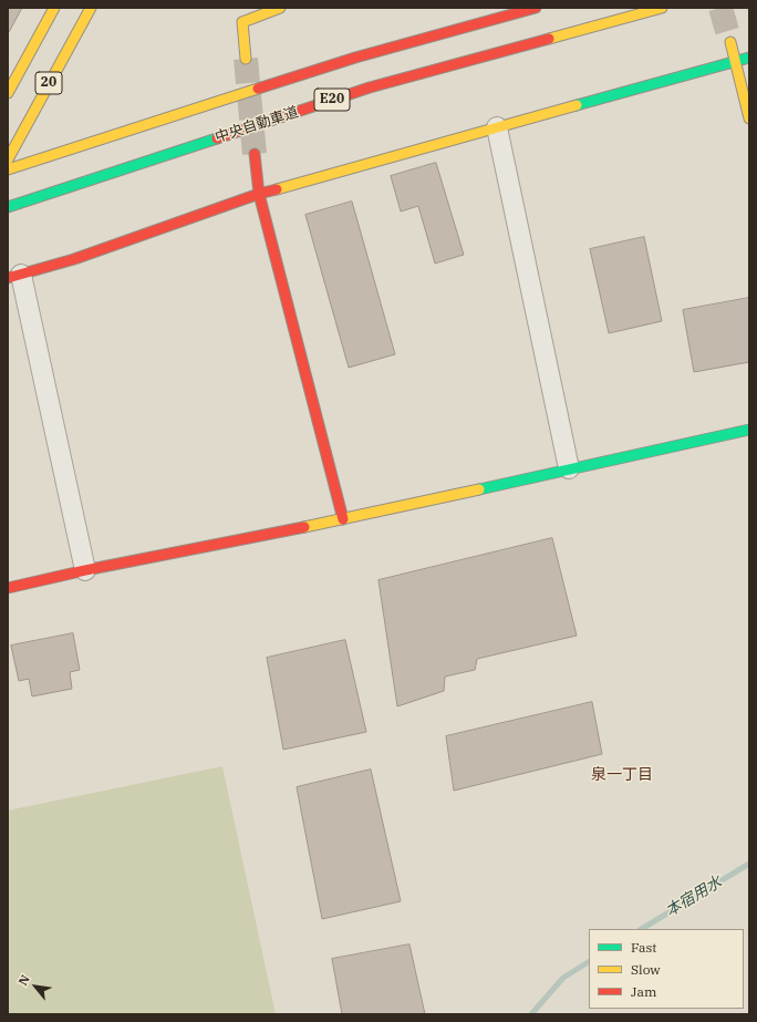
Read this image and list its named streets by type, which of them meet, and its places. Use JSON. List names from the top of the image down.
{
  "streets": {
    "main road": ["20", "E20", "中央自動車道"]
  },
  "districts": ["泉一丁目"],
  "water": ["本宿用水"],
  "legend": ["Fast", "Slow", "Jam"],
  "north": "top left"
}
